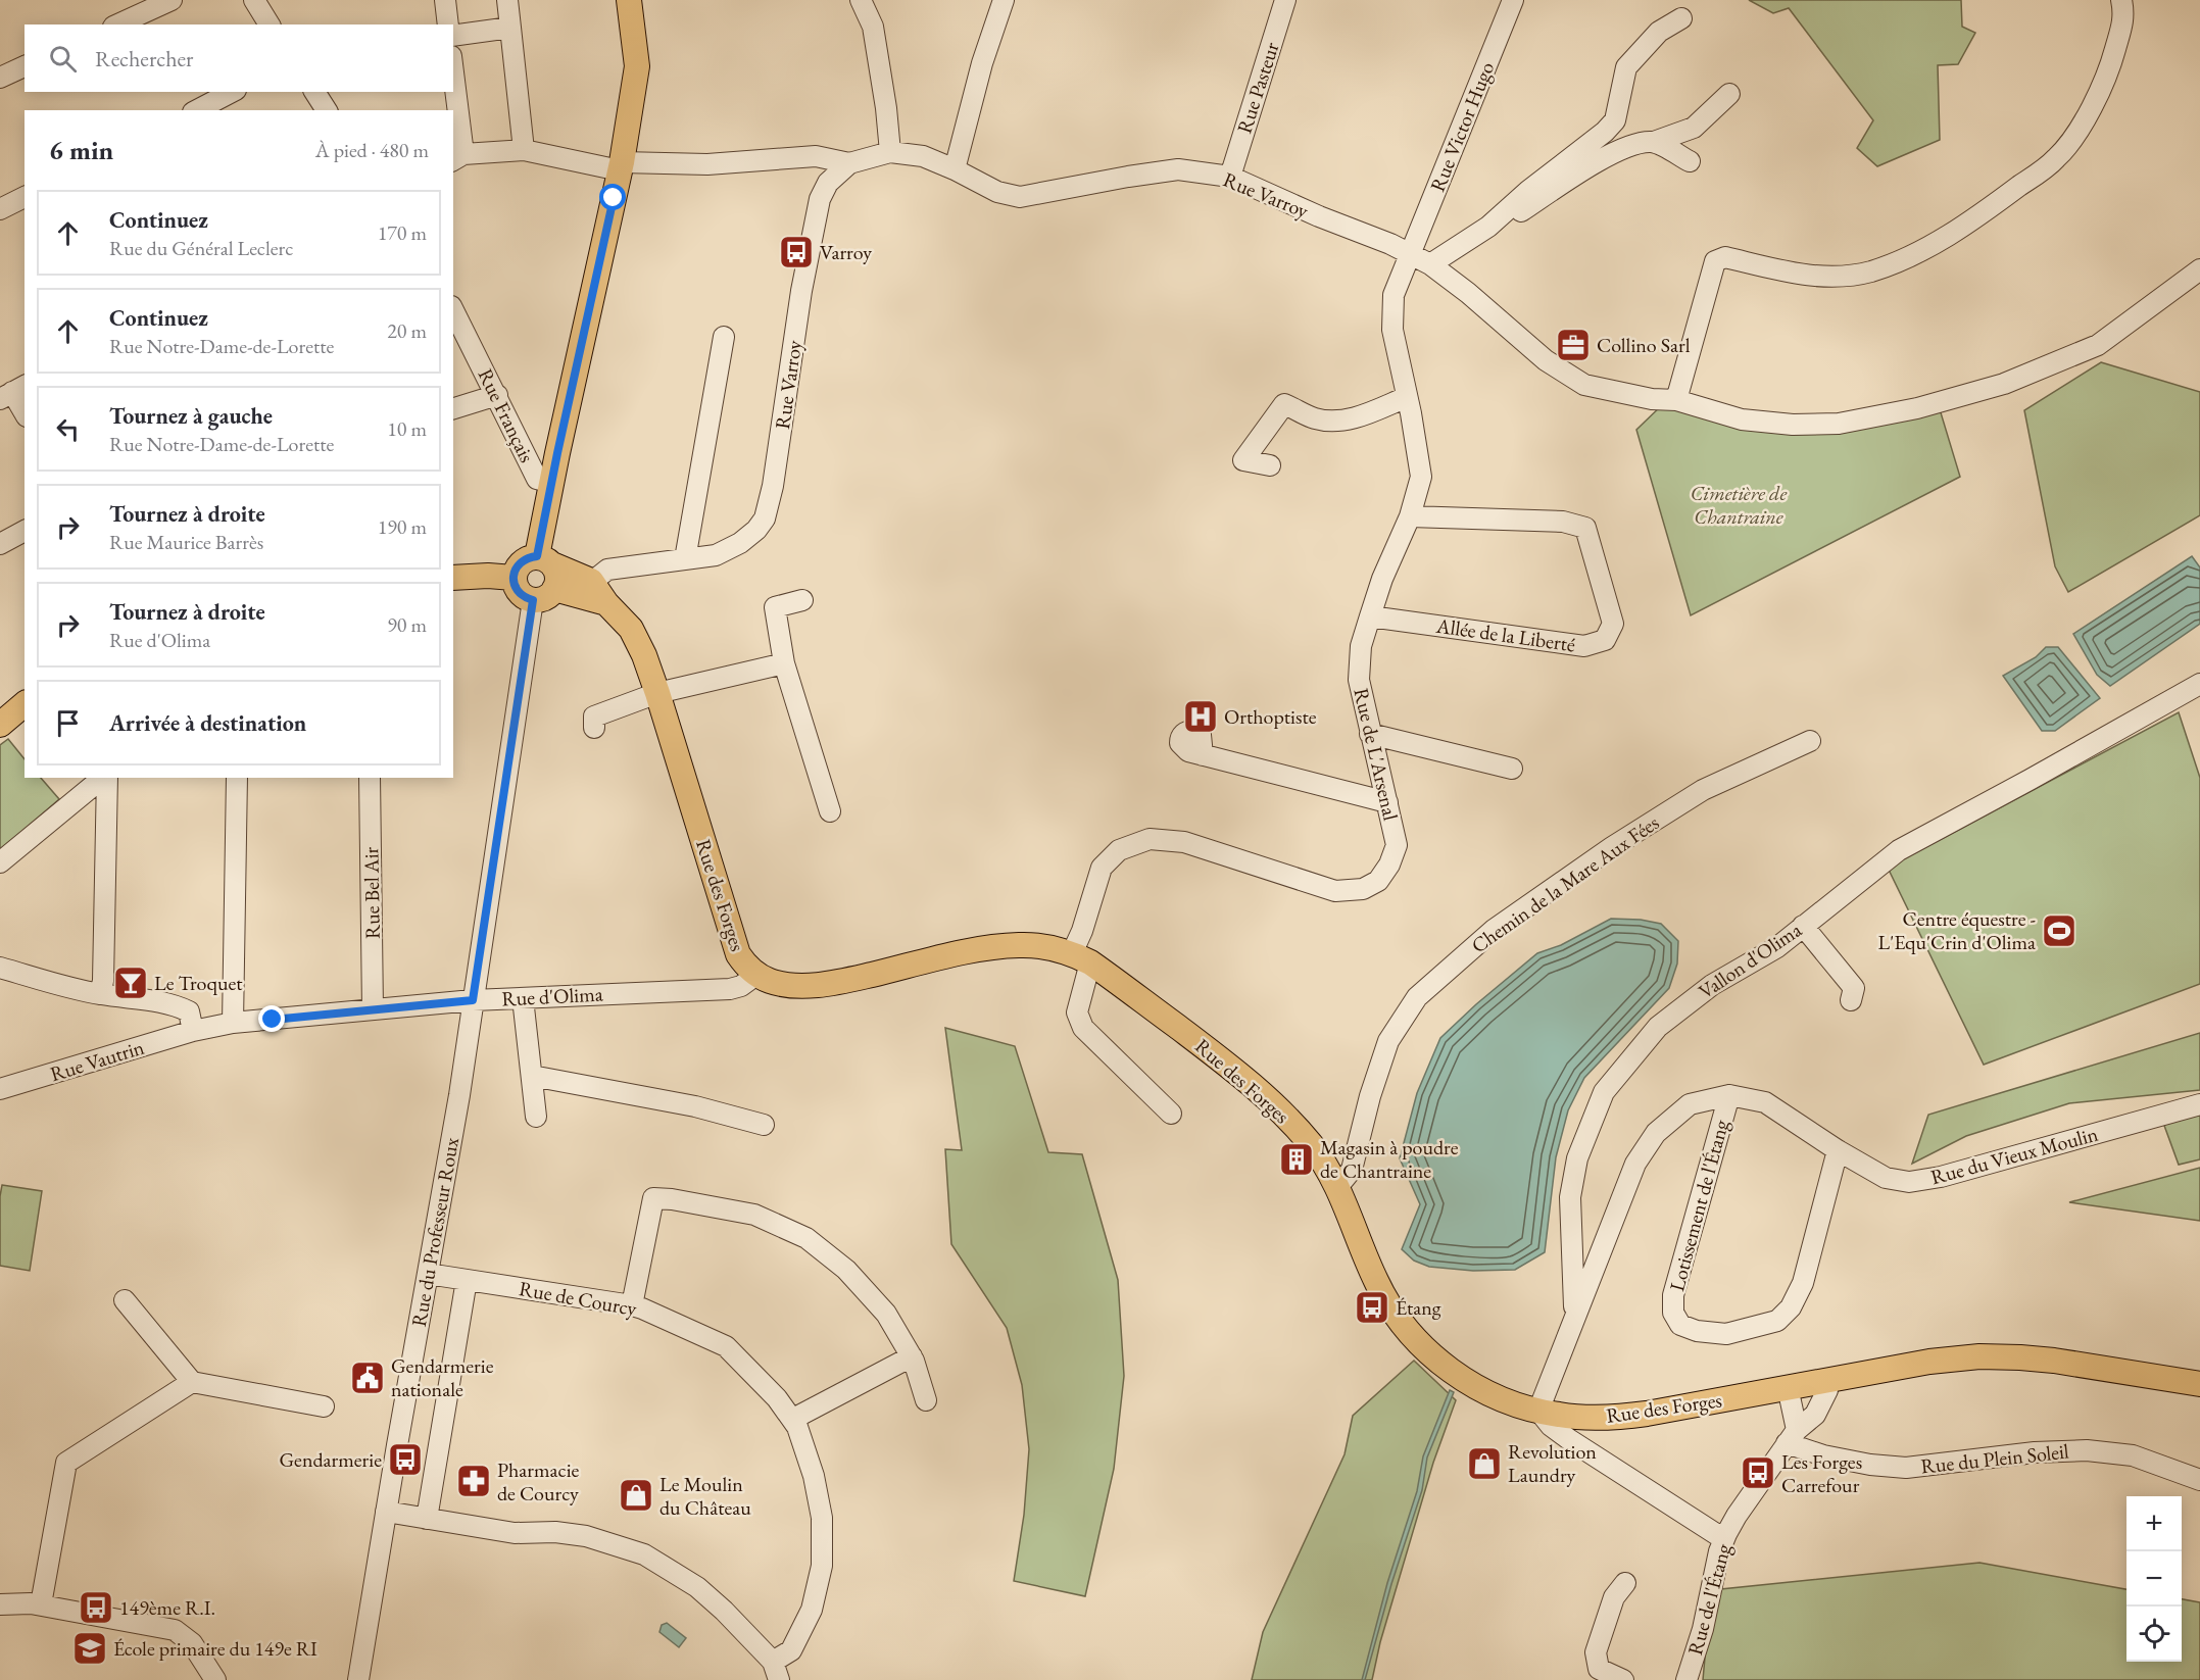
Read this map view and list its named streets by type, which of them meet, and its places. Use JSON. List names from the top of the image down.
{
  "streets": {
    "main road": ["Rue des Forges"],
    "street": [
      "Rue Pasteur",
      "Rue Victor Hugo",
      "Rue Varroy",
      "Rue Français",
      "Allée de la Liberté",
      "Rue de L'Arsenal",
      "Chemin de la Mare Aux Fées",
      "Rue Bel Air",
      "Vallon d'Olima",
      "Rue d'Olima",
      "Rue Vautrin",
      "Rue du Vieux Moulin",
      "Lotissement de l'Étang",
      "Rue du Professeur Roux",
      "Rue de Courcy",
      "Rue du Plein Soleil",
      "Rue de l'Étang"
    ]
  },
  "crossings": [
    ["Rue Pasteur", "Rue Varroy"],
    ["Rue Victor Hugo", "Rue Varroy"],
    ["Rue Victor Hugo", "Rue de L'Arsenal"],
    ["Rue Varroy", "Rue de L'Arsenal"],
    ["Rue Varroy", "Rue des Forges"],
    ["Allée de la Liberté", "Rue de L'Arsenal"],
    ["Rue de L'Arsenal", "Rue des Forges"],
    ["Chemin de la Mare Aux Fées", "Rue des Forges"],
    ["Rue Bel Air", "Rue d'Olima"],
    ["Rue des Forges", "Vallon d'Olima"],
    ["Rue des Forges", "Rue d'Olima"],
    ["Rue des Forges", "Rue de l'Étang"],
    ["Vallon d'Olima", "Rue du Vieux Moulin"],
    ["Rue d'Olima", "Rue Vautrin"],
    ["Rue d'Olima", "Rue du Professeur Roux"],
    ["Rue du Vieux Moulin", "Lotissement de l'Étang"],
    ["Rue du Professeur Roux", "Rue de Courcy"],
    ["Rue du Plein Soleil", "Rue de l'Étang"]
  ],
  "parks": ["Cimetière de Chantraine"],
  "places": {
    "bus stop": [
      "Varroy",
      "Étang",
      "Gendarmerie",
      "Les Forges Carrefour",
      "149ème R.I."
    ],
    "office": ["Collino Sarl"],
    "hospital": ["Orthoptiste"],
    "sports": ["Centre équestre - L'Equ'Crin d'Olima"],
    "bar": ["Le Troquet"],
    "building": ["Magasin à poudre de Chantraine"],
    "public building": ["Gendarmerie nationale"],
    "shop": ["Revolution Laundry", "Le Moulin du Château"],
    "pharmacy": ["Pharmacie de Courcy"],
    "school or university": ["École primaire du 149e RI"]
  },
  "page": {
    "search": "Rechercher",
    "heading": ["6 min", "À pied · 480 m"],
    "list": [
      ["Continuez", "Rue du Général Leclerc", "170 m"],
      ["Continuez", "Rue Notre-Dame-de-Lorette", "20 m"],
      ["Tournez à gauche", "Rue Notre-Dame-de-Lorette", "10 m"],
      ["Tournez à droite", "Rue Maurice Barrès", "190 m"],
      ["Tournez à droite", "Rue d'Olima", "90 m"],
      "Arrivée à destination"
    ],
    "map_buttons": ["+", "−"]
  }
}
